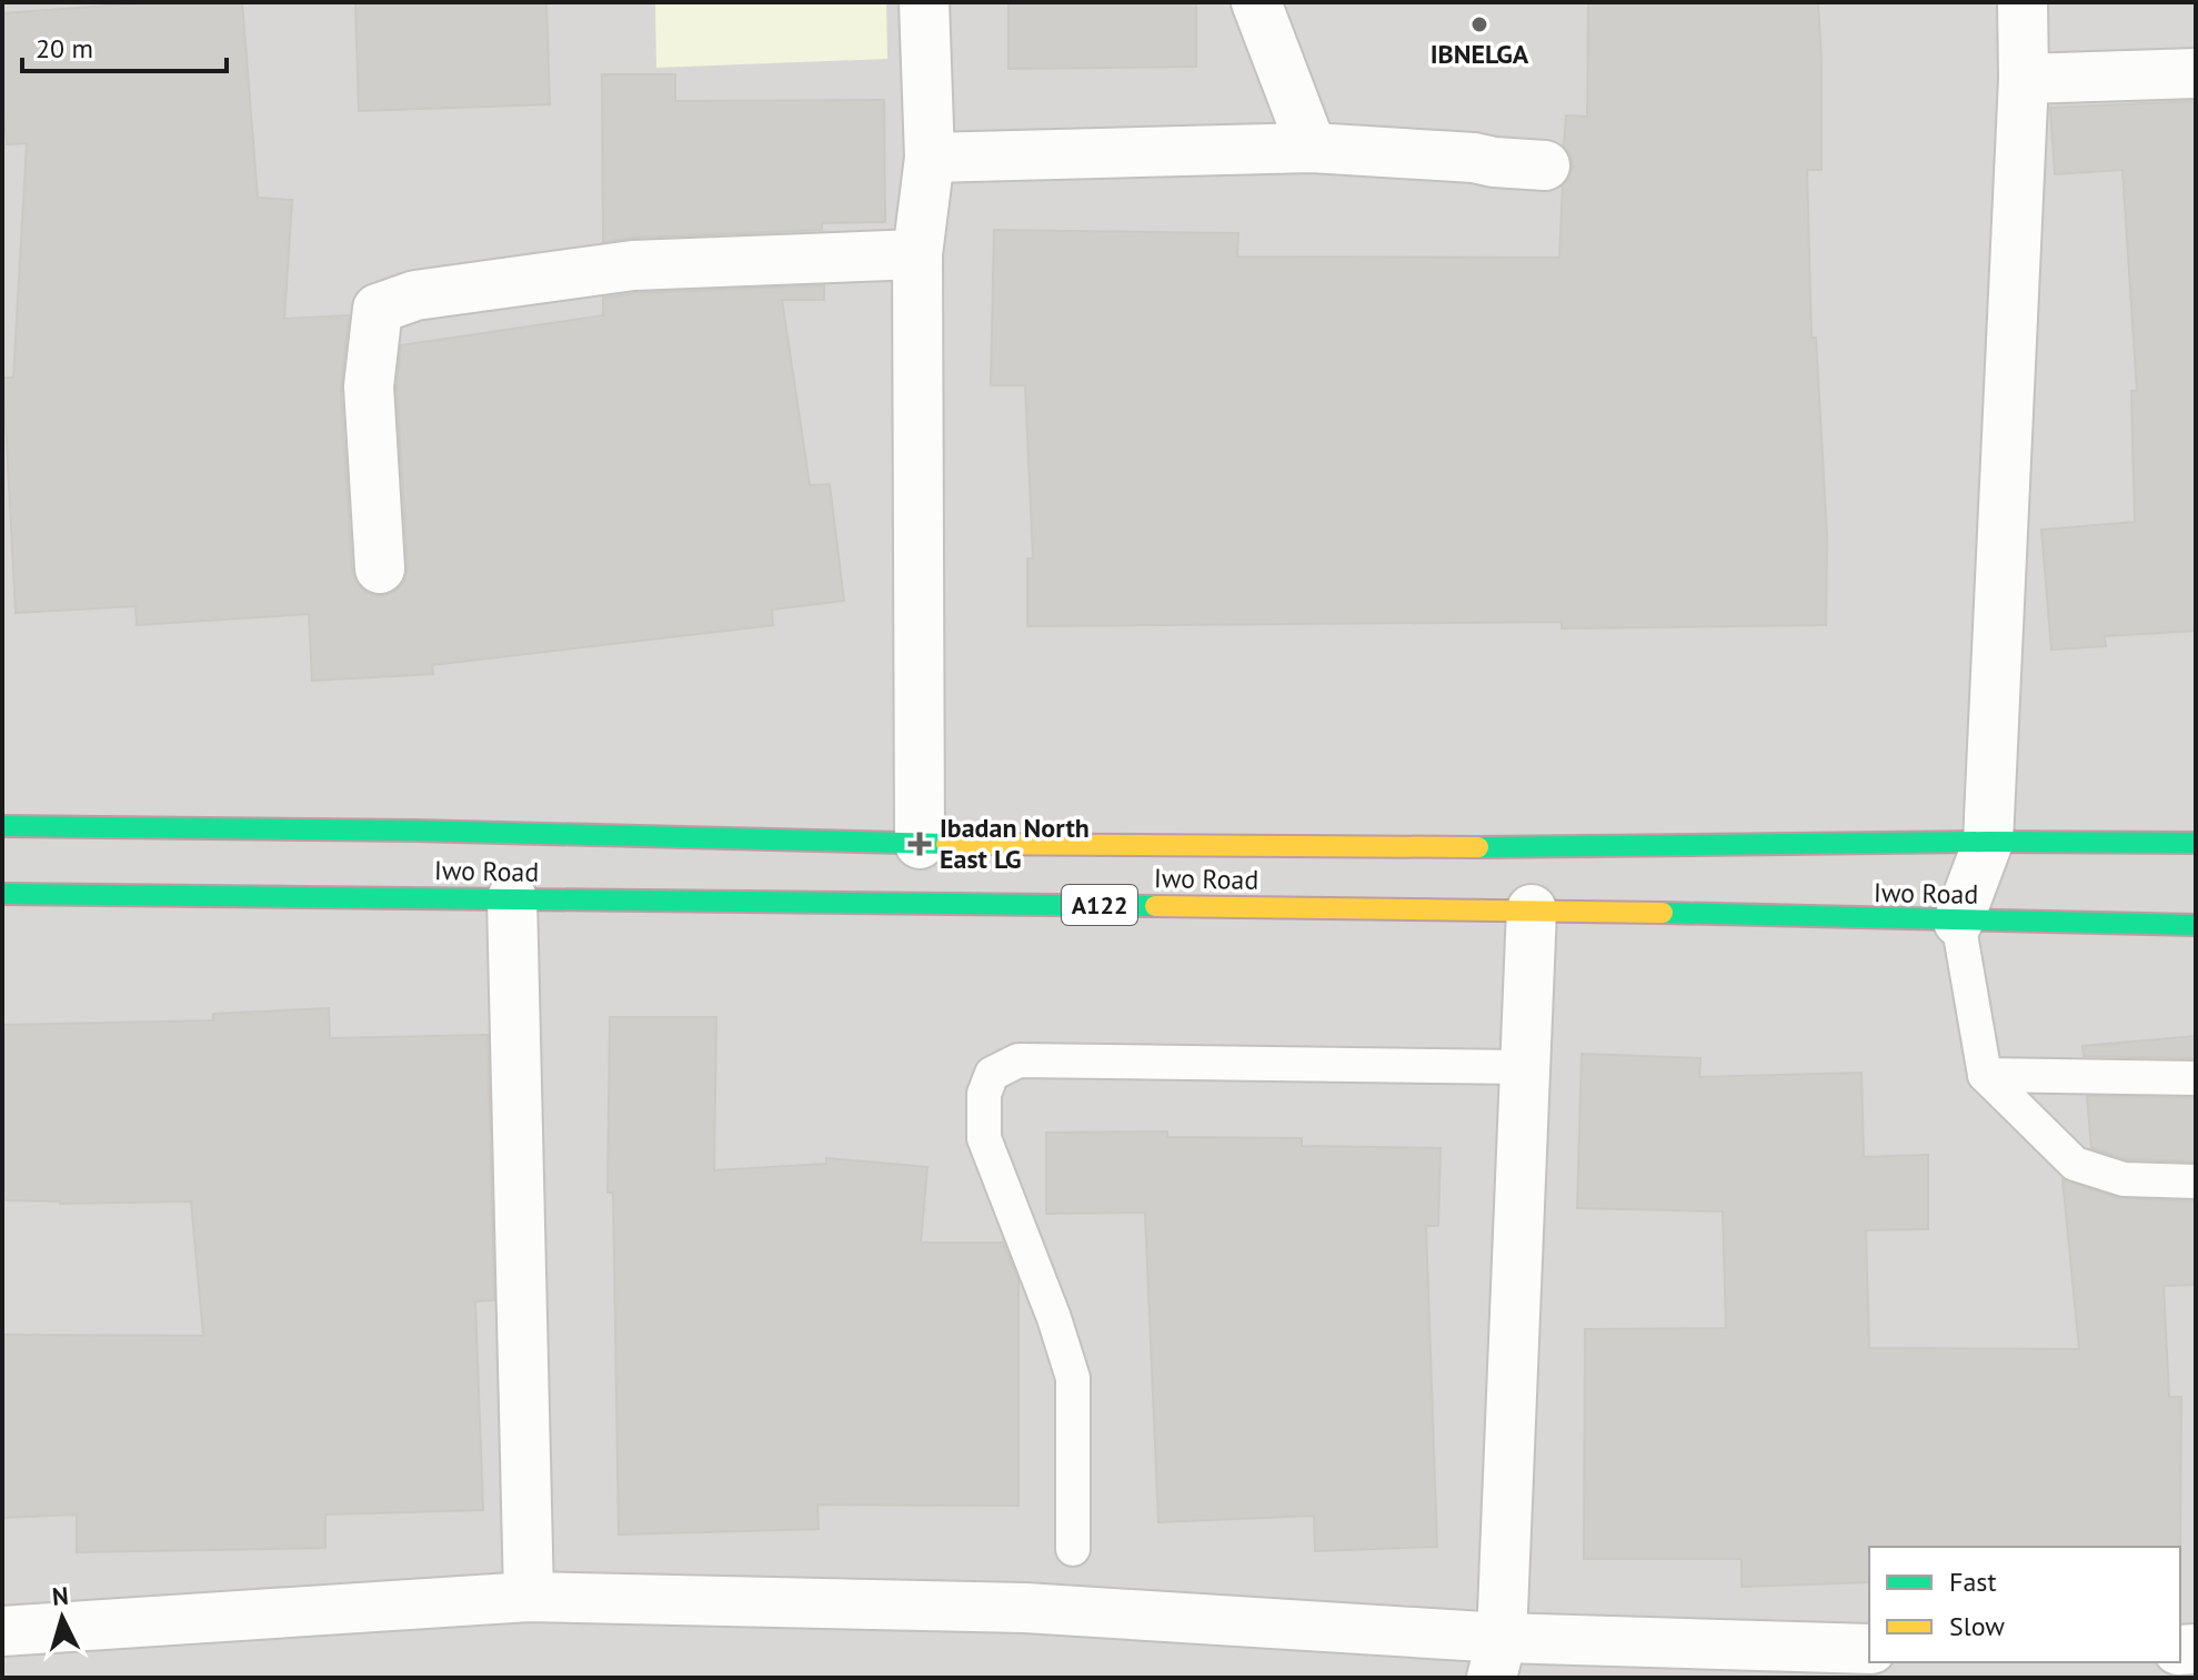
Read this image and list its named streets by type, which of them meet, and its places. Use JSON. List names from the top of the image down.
{
  "streets": {
    "highway": ["Iwo Road", "A122"]
  },
  "places": {
    "other": ["IBNELGA"],
    "health": ["Ibadan North East LG"]
  },
  "legend": ["Fast", "Slow"],
  "scale_bar": "20 m",
  "north": "top"
}
